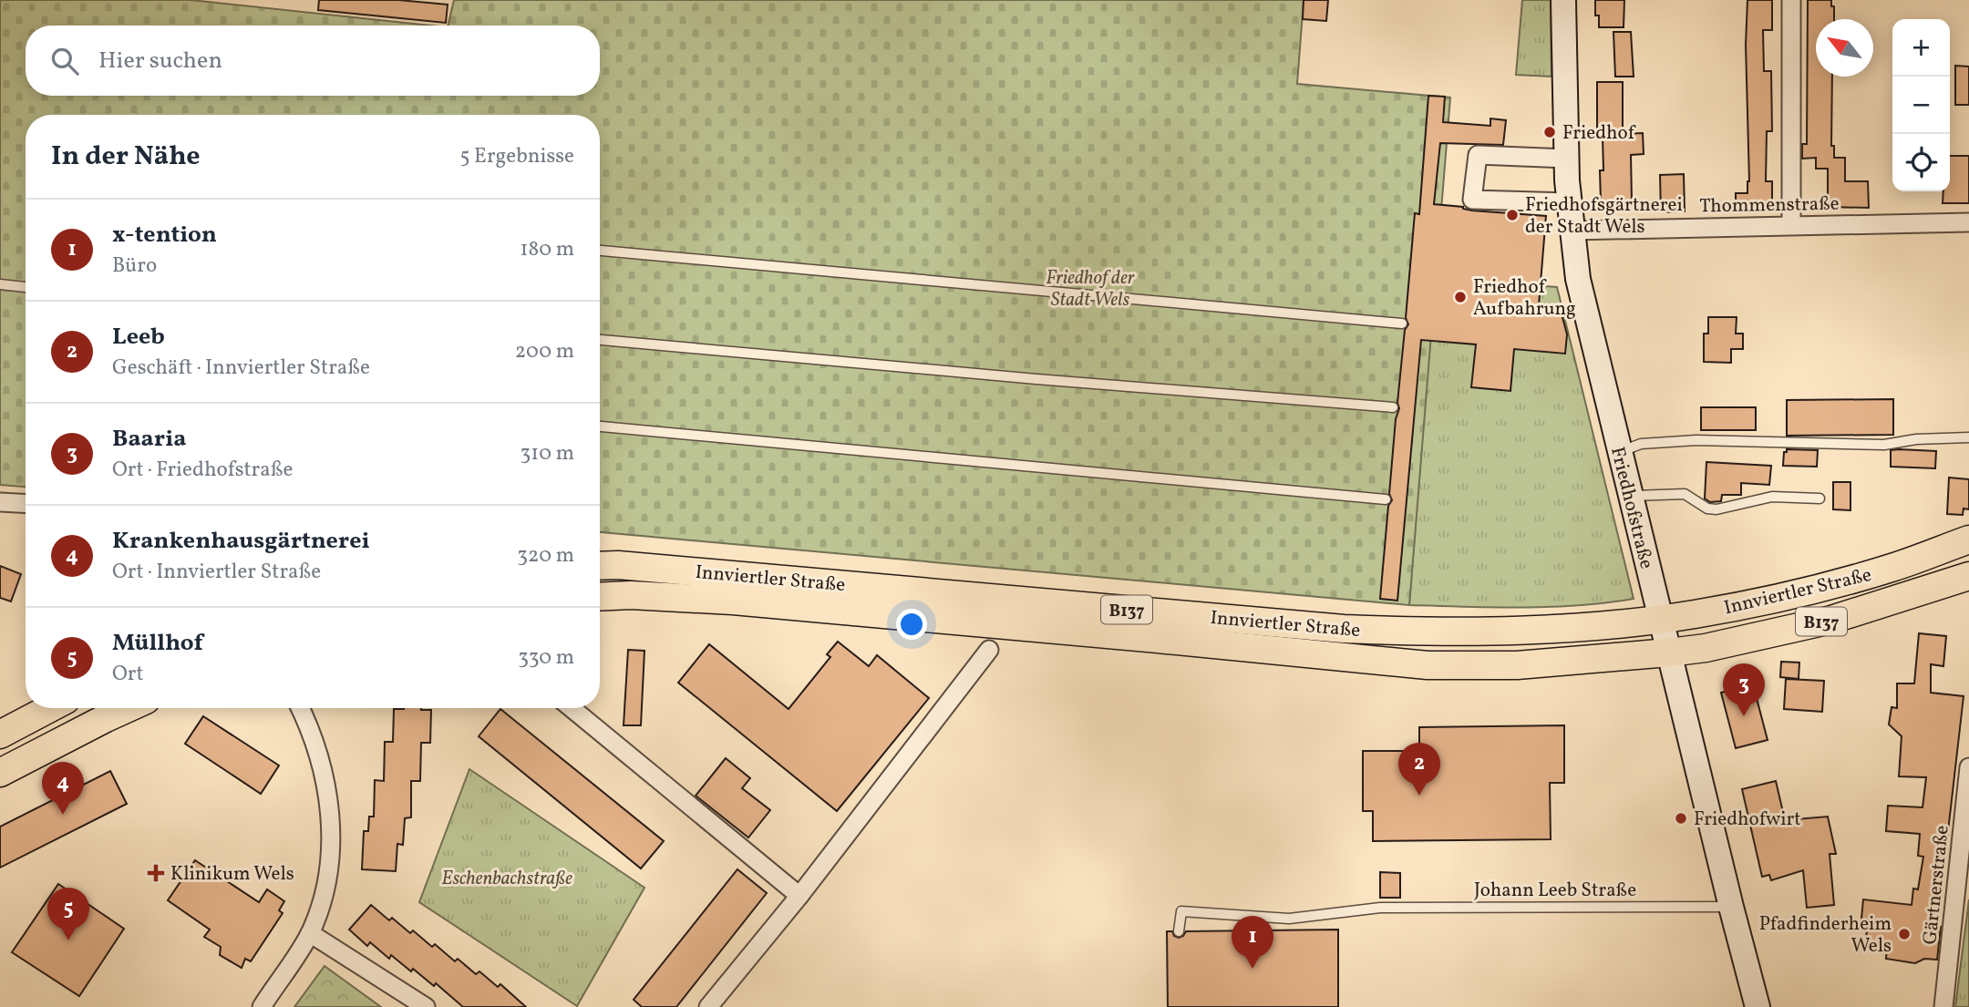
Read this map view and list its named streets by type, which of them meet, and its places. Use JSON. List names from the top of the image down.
{
  "streets": {
    "main road": ["Innviertler Straße", "B137"],
    "street": ["Thommenstraße", "Friedhofstraße", "Gärtnerstraße"],
    "lane": ["Johann Leeb Straße"]
  },
  "crossings": [
    ["Thommenstraße", "Friedhofstraße"],
    ["Friedhofstraße", "Innviertler Straße"],
    ["Friedhofstraße", "Johann Leeb Straße"]
  ],
  "parks": ["Friedhof der Stadt Wels", "Eschenbachstraße"],
  "places": {
    "other": [
      "Friedhof",
      "Friedhofsgärtnerei der Stadt Wels",
      "Friedhof Aufbahrung",
      "Friedhofwirt",
      "Pfadfinderheim Wels"
    ],
    "health": ["Klinikum Wels"]
  },
  "north": "top left",
  "page": {
    "map_buttons": ["+", "−"],
    "search": "Hier suchen",
    "heading": ["In der Nähe", "5 Ergebnisse"],
    "list": [
      {
        "mark": "1",
        "name": "x-tention",
        "note": "Büro",
        "value": "180 m"
      },
      {
        "mark": "2",
        "name": "Leeb",
        "note": "Geschäft · Innviertler Straße",
        "value": "200 m"
      },
      {
        "mark": "3",
        "name": "Baaria",
        "note": "Ort · Friedhofstraße",
        "value": "310 m"
      },
      {
        "mark": "4",
        "name": "Krankenhausgärtnerei",
        "note": "Ort · Innviertler Straße",
        "value": "320 m"
      },
      {
        "mark": "5",
        "name": "Müllhof",
        "note": "Ort",
        "value": "330 m"
      }
    ],
    "pins": [
      "3",
      "2",
      "4",
      "5",
      "1"
    ]
  }
}
